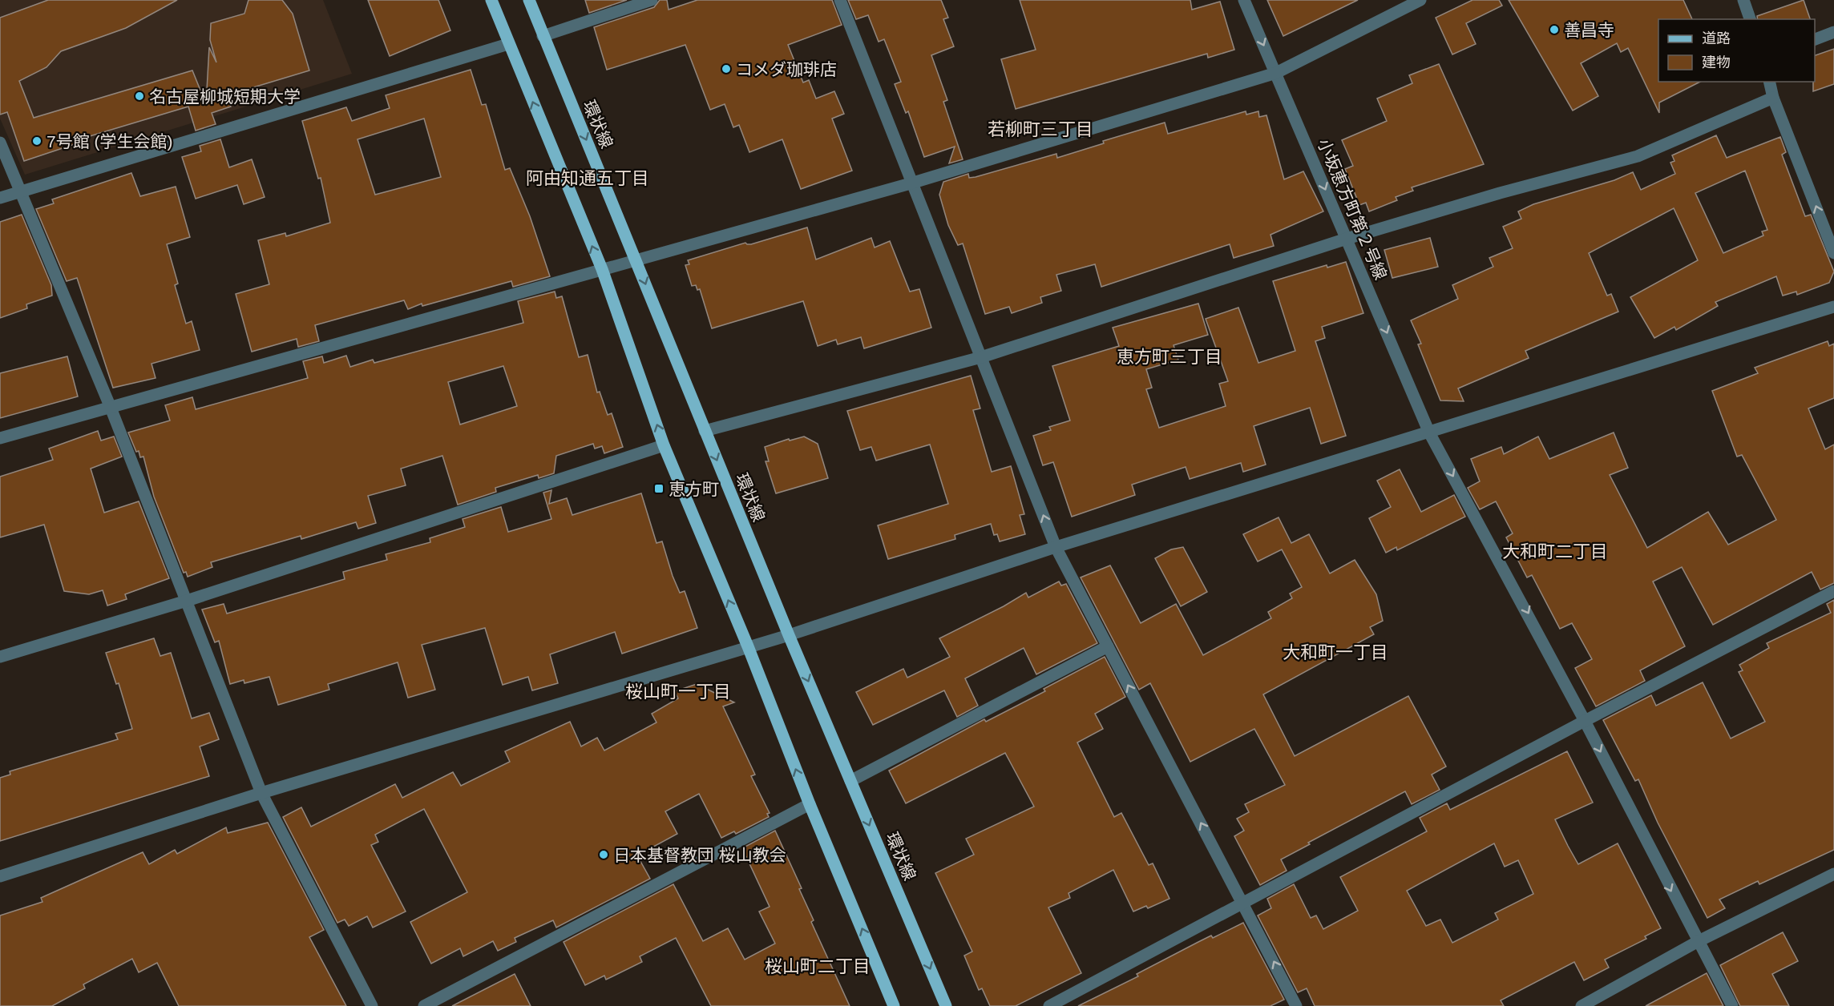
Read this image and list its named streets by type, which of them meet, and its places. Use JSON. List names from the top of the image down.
{
  "streets": {
    "main road": ["環状線"],
    "street": ["小坂恵方町第２号線"]
  },
  "one_way": ["小坂恵方町第２号線"],
  "districts": [
    "若柳町三丁目",
    "阿由知通五丁目",
    "恵方町三丁目",
    "大和町二丁目",
    "大和町一丁目",
    "桜山町一丁目",
    "桜山町二丁目"
  ],
  "places": {
    "other": [
      "善昌寺",
      "コメダ珈琲店",
      "名古屋柳城短期大学",
      "7号館 (学生会館)",
      "日本基督教団 桜山教会"
    ],
    "transit": ["恵方町"]
  },
  "legend": ["道路", "建物"]
}
